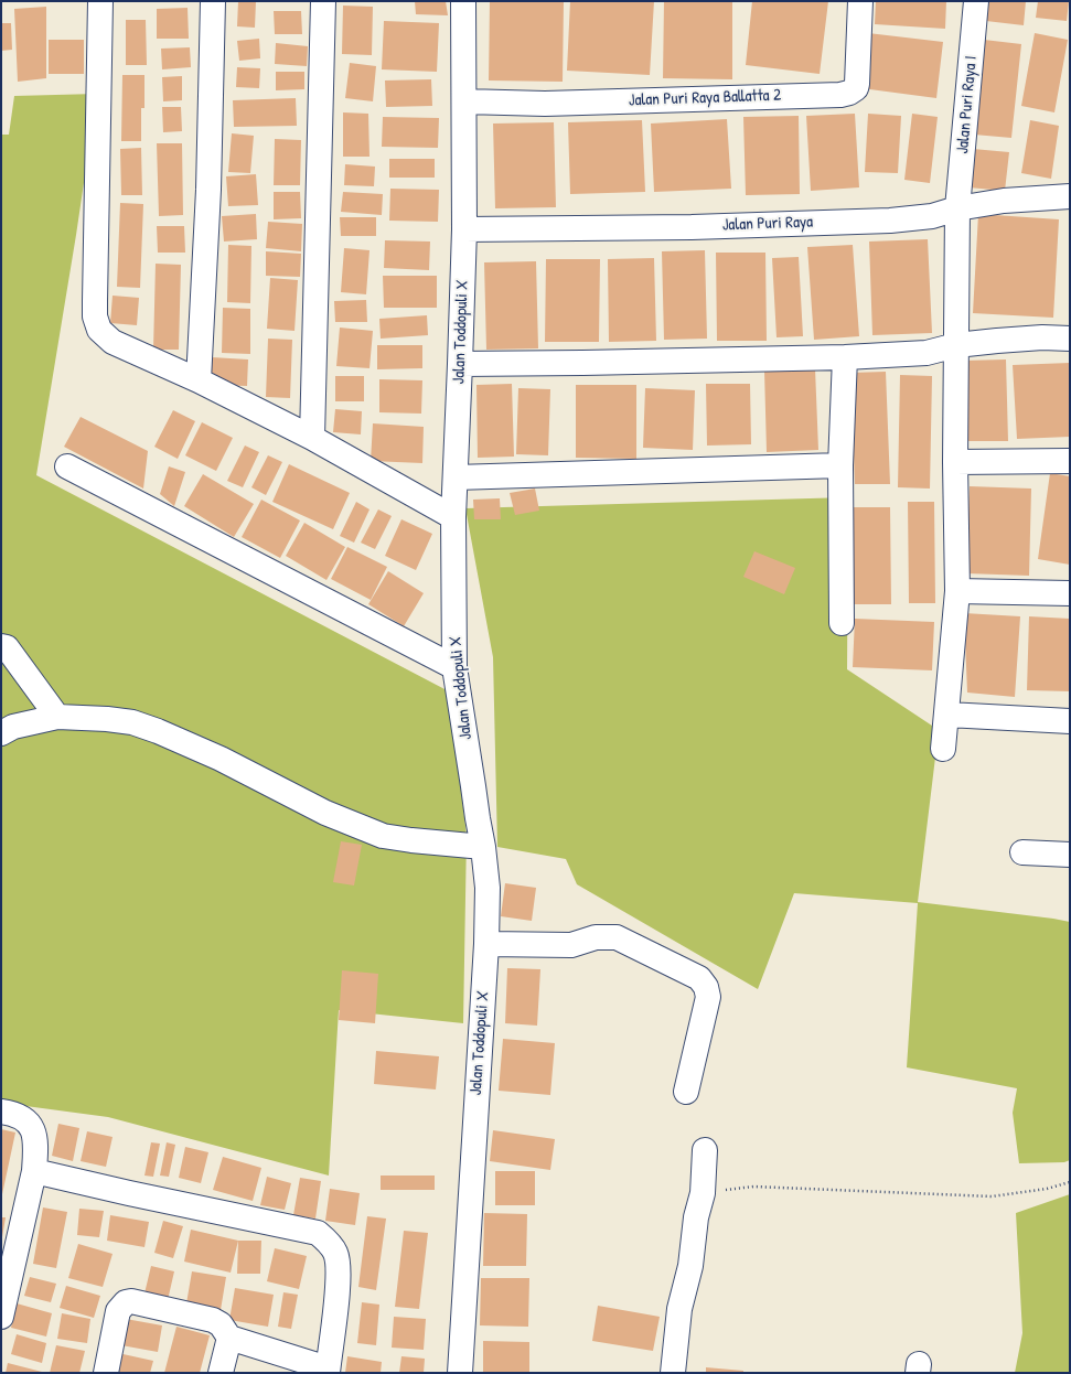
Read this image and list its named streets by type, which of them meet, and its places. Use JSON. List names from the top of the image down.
{
  "streets": {
    "street": [
      "Jalan Puri Raya Ballatta 2",
      "Jalan Puri Raya I",
      "Jalan Puri Raya",
      "Jalan Toddopuli X"
    ]
  },
  "crossings": [
    ["Jalan Puri Raya Ballatta 2", "Jalan Toddopuli X"],
    ["Jalan Puri Raya I", "Jalan Puri Raya"],
    ["Jalan Puri Raya", "Jalan Toddopuli X"]
  ]
}
